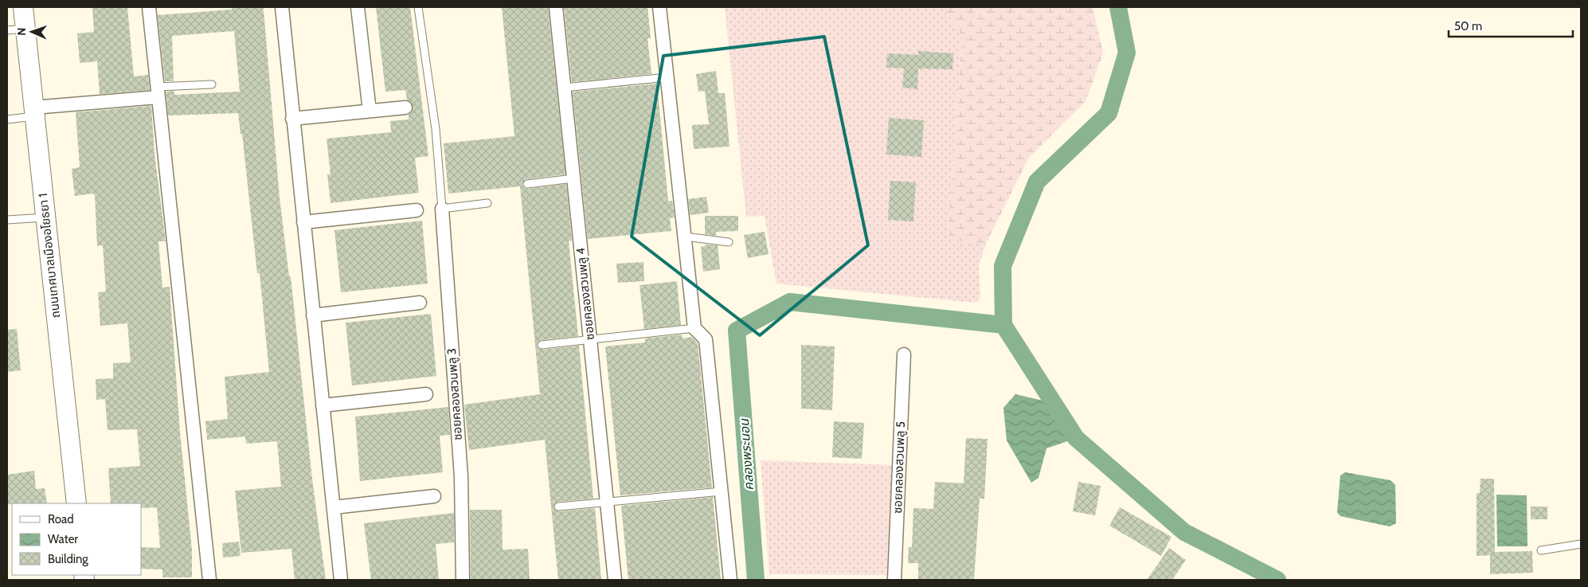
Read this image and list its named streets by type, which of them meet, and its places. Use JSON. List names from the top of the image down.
{
  "streets": {
    "main road": ["ถนนเทศบาลเมืองอโยธยา 1"],
    "street": ["ซอยคลองสวนพลู 4", "ซอยคลองสวนพลู 3", "ซอยคลองสวนพลู 5"]
  },
  "water": ["คลองพระนอน"],
  "legend": ["Road", "Water", "Building"],
  "scale_bar": "50 m",
  "north": "left"
}
